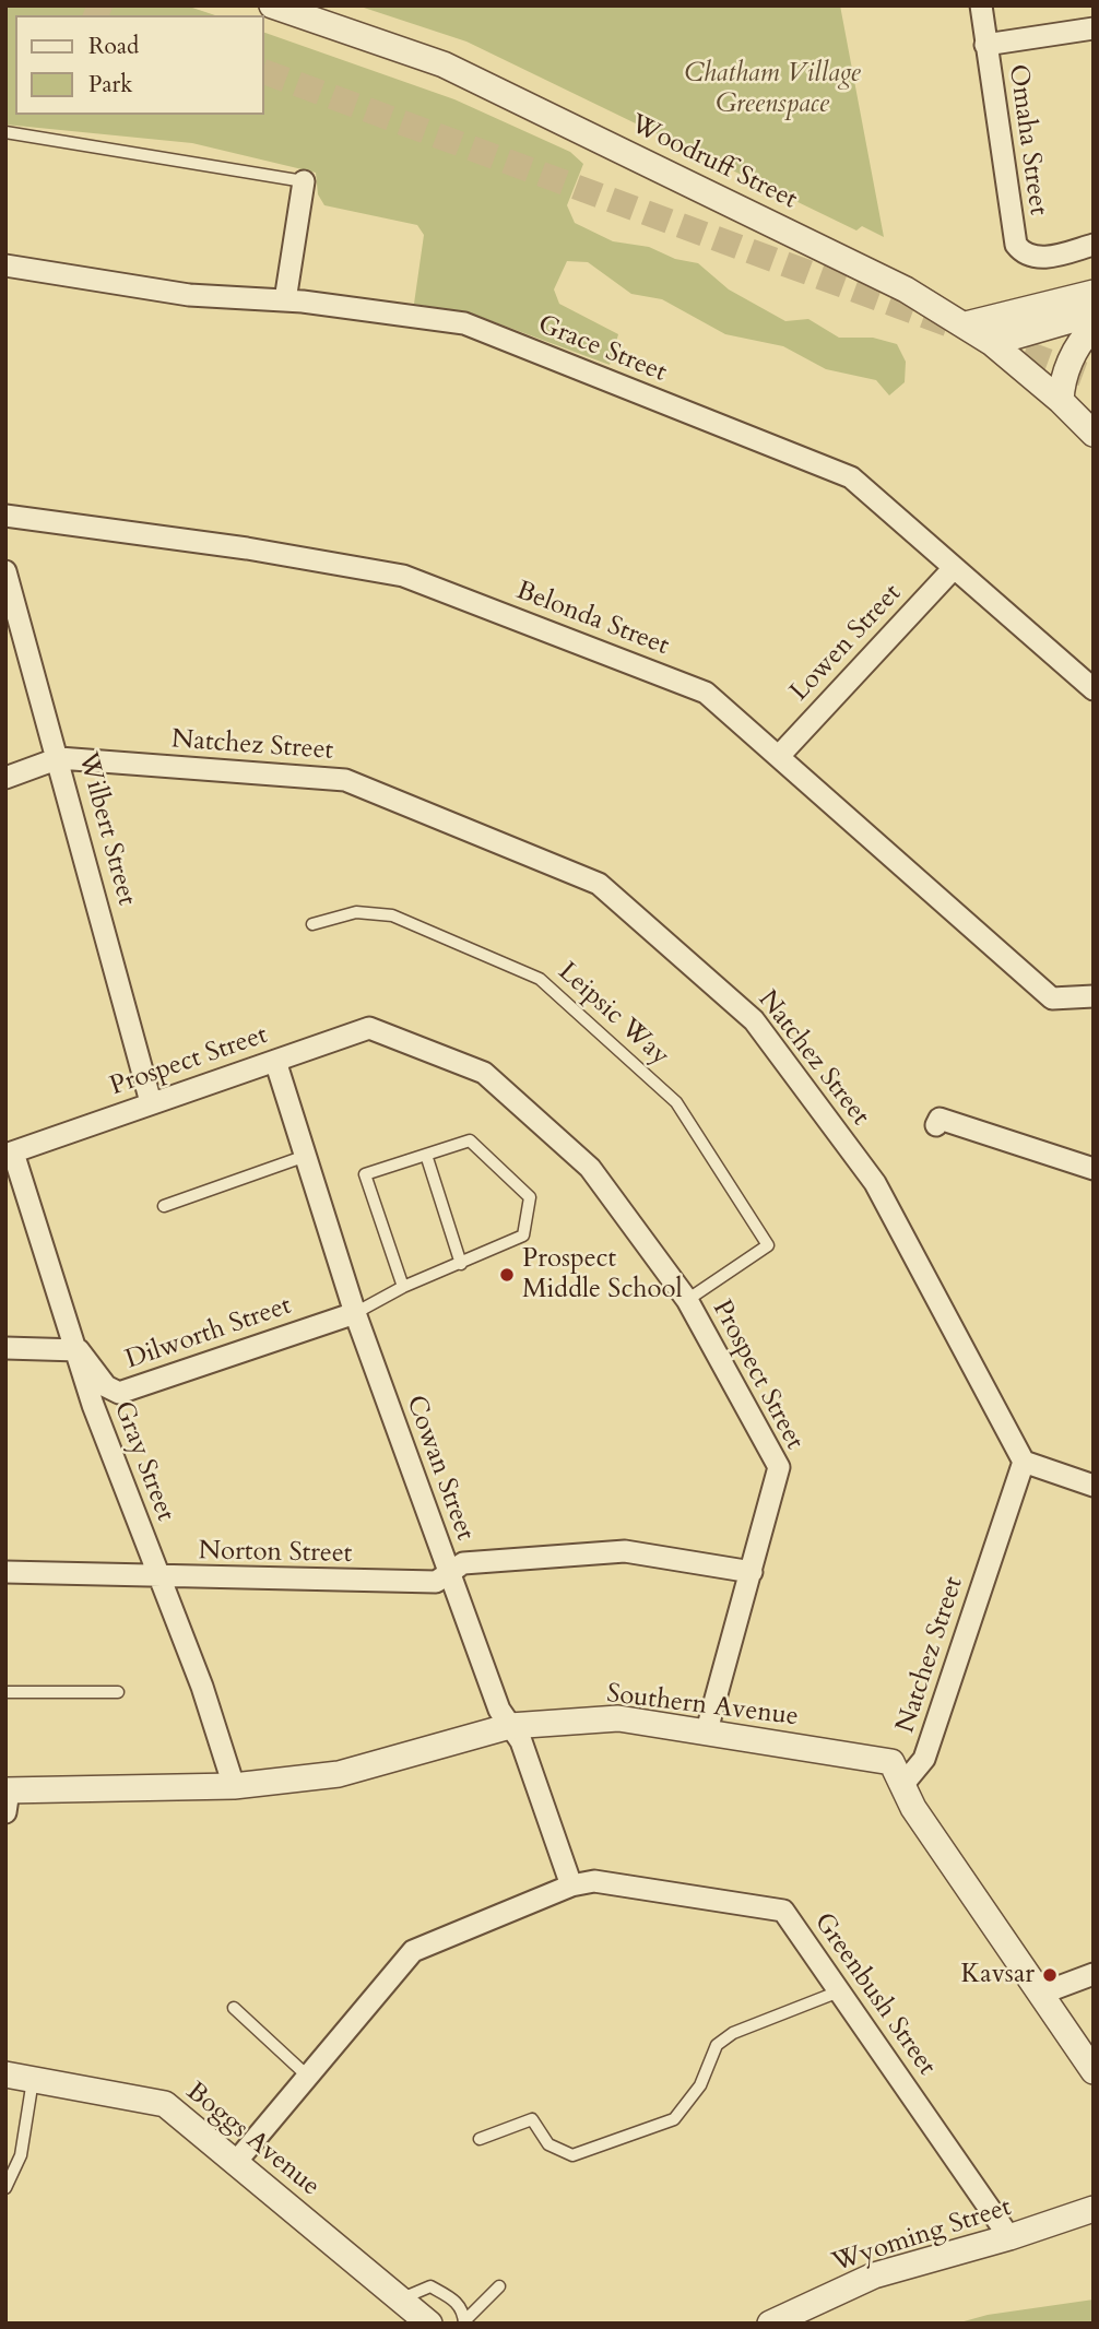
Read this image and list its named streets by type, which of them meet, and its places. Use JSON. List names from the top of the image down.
{
  "streets": {
    "street": [
      "Omaha Street",
      "Woodruff Street",
      "Grace Street",
      "Belonda Street",
      "Lowen Street",
      "Natchez Street",
      "Wilbert Street",
      "Prospect Street",
      "Dilworth Street",
      "Gray Street",
      "Cowan Street",
      "Norton Street",
      "Southern Avenue",
      "Greenbush Street",
      "Boggs Avenue",
      "Wyoming Street"
    ],
    "lane": ["Leipsic Way"]
  },
  "crossings": [
    ["Grace Street", "Lowen Street"],
    ["Belonda Street", "Lowen Street"],
    ["Natchez Street", "Wilbert Street"],
    ["Natchez Street", "Southern Avenue"],
    ["Wilbert Street", "Prospect Street"],
    ["Leipsic Way", "Prospect Street"],
    ["Prospect Street", "Gray Street"],
    ["Prospect Street", "Cowan Street"],
    ["Prospect Street", "Norton Street"],
    ["Prospect Street", "Southern Avenue"],
    ["Dilworth Street", "Gray Street"],
    ["Dilworth Street", "Cowan Street"],
    ["Gray Street", "Norton Street"],
    ["Gray Street", "Southern Avenue"],
    ["Cowan Street", "Norton Street"],
    ["Cowan Street", "Southern Avenue"],
    ["Cowan Street", "Greenbush Street"],
    ["Greenbush Street", "Boggs Avenue"],
    ["Greenbush Street", "Wyoming Street"]
  ],
  "parks": ["Chatham Village Greenspace"],
  "places": ["Prospect Middle School", "Kavsar"],
  "legend": ["Road", "Park"]
}
